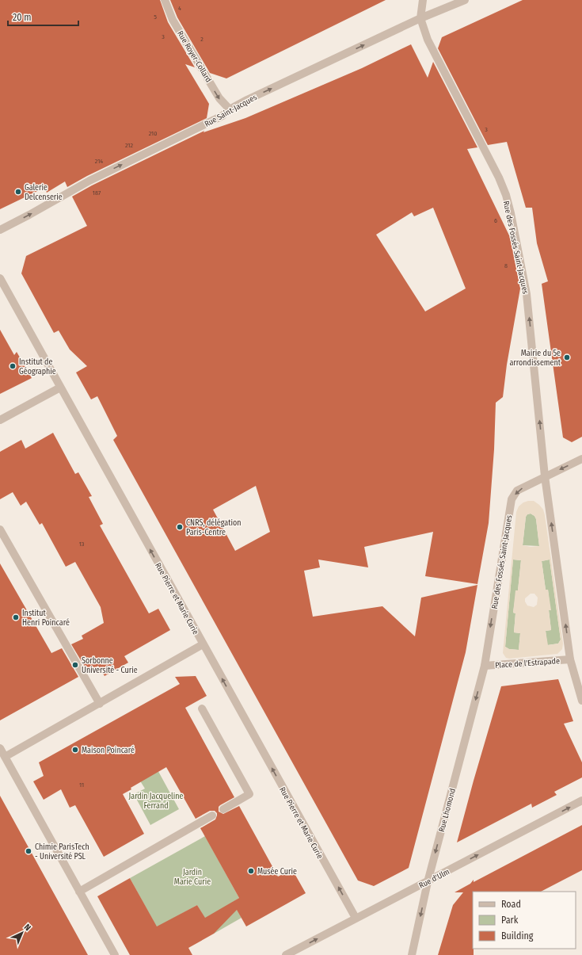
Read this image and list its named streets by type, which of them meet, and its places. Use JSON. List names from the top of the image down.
{
  "streets": {
    "street": [
      "Rue Royer-Collard",
      "Rue Saint-Jacques",
      "Rue des Fossés Saint-Jacques",
      "Rue Pierre et Marie Curie",
      "Place de l'Estrapade",
      "Rue Lhomond",
      "Rue d'Ulm"
    ]
  },
  "crossings": [
    ["Rue Royer-Collard", "Rue Saint-Jacques"],
    ["Rue Saint-Jacques", "Rue des Fossés Saint-Jacques"],
    ["Rue des Fossés Saint-Jacques", "Place de l'Estrapade"],
    ["Rue des Fossés Saint-Jacques", "Rue Lhomond"],
    ["Rue Pierre et Marie Curie", "Rue d'Ulm"],
    ["Place de l'Estrapade", "Rue Lhomond"],
    ["Rue Lhomond", "Rue d'Ulm"]
  ],
  "one_way": [
    "Rue Royer-Collard",
    "Rue Saint-Jacques",
    "Rue Pierre et Marie Curie",
    "Rue Lhomond",
    "Rue d'Ulm"
  ],
  "parks": ["Jardin Jacqueline Ferrand", "Jardin Marie Curie"],
  "places": [
    "Galerie Delcenserie",
    "Mairie du 5e arrondissement",
    "Institut de Géographie",
    "CNRS, délégation Paris-Centre",
    "Institut Henri Poincaré",
    "Sorbonne Université - Curie",
    "Maison Poincaré",
    "Chimie ParisTech - Université PSL",
    "Musée Curie"
  ],
  "house_numbers": [
    "4",
    "5",
    "3",
    "2",
    "3",
    "210",
    "212",
    "214",
    "187",
    "6",
    "8",
    "13",
    "11"
  ],
  "legend": ["Road", "Park", "Building"],
  "scale_bar": "20 m",
  "north": "top right"
}
